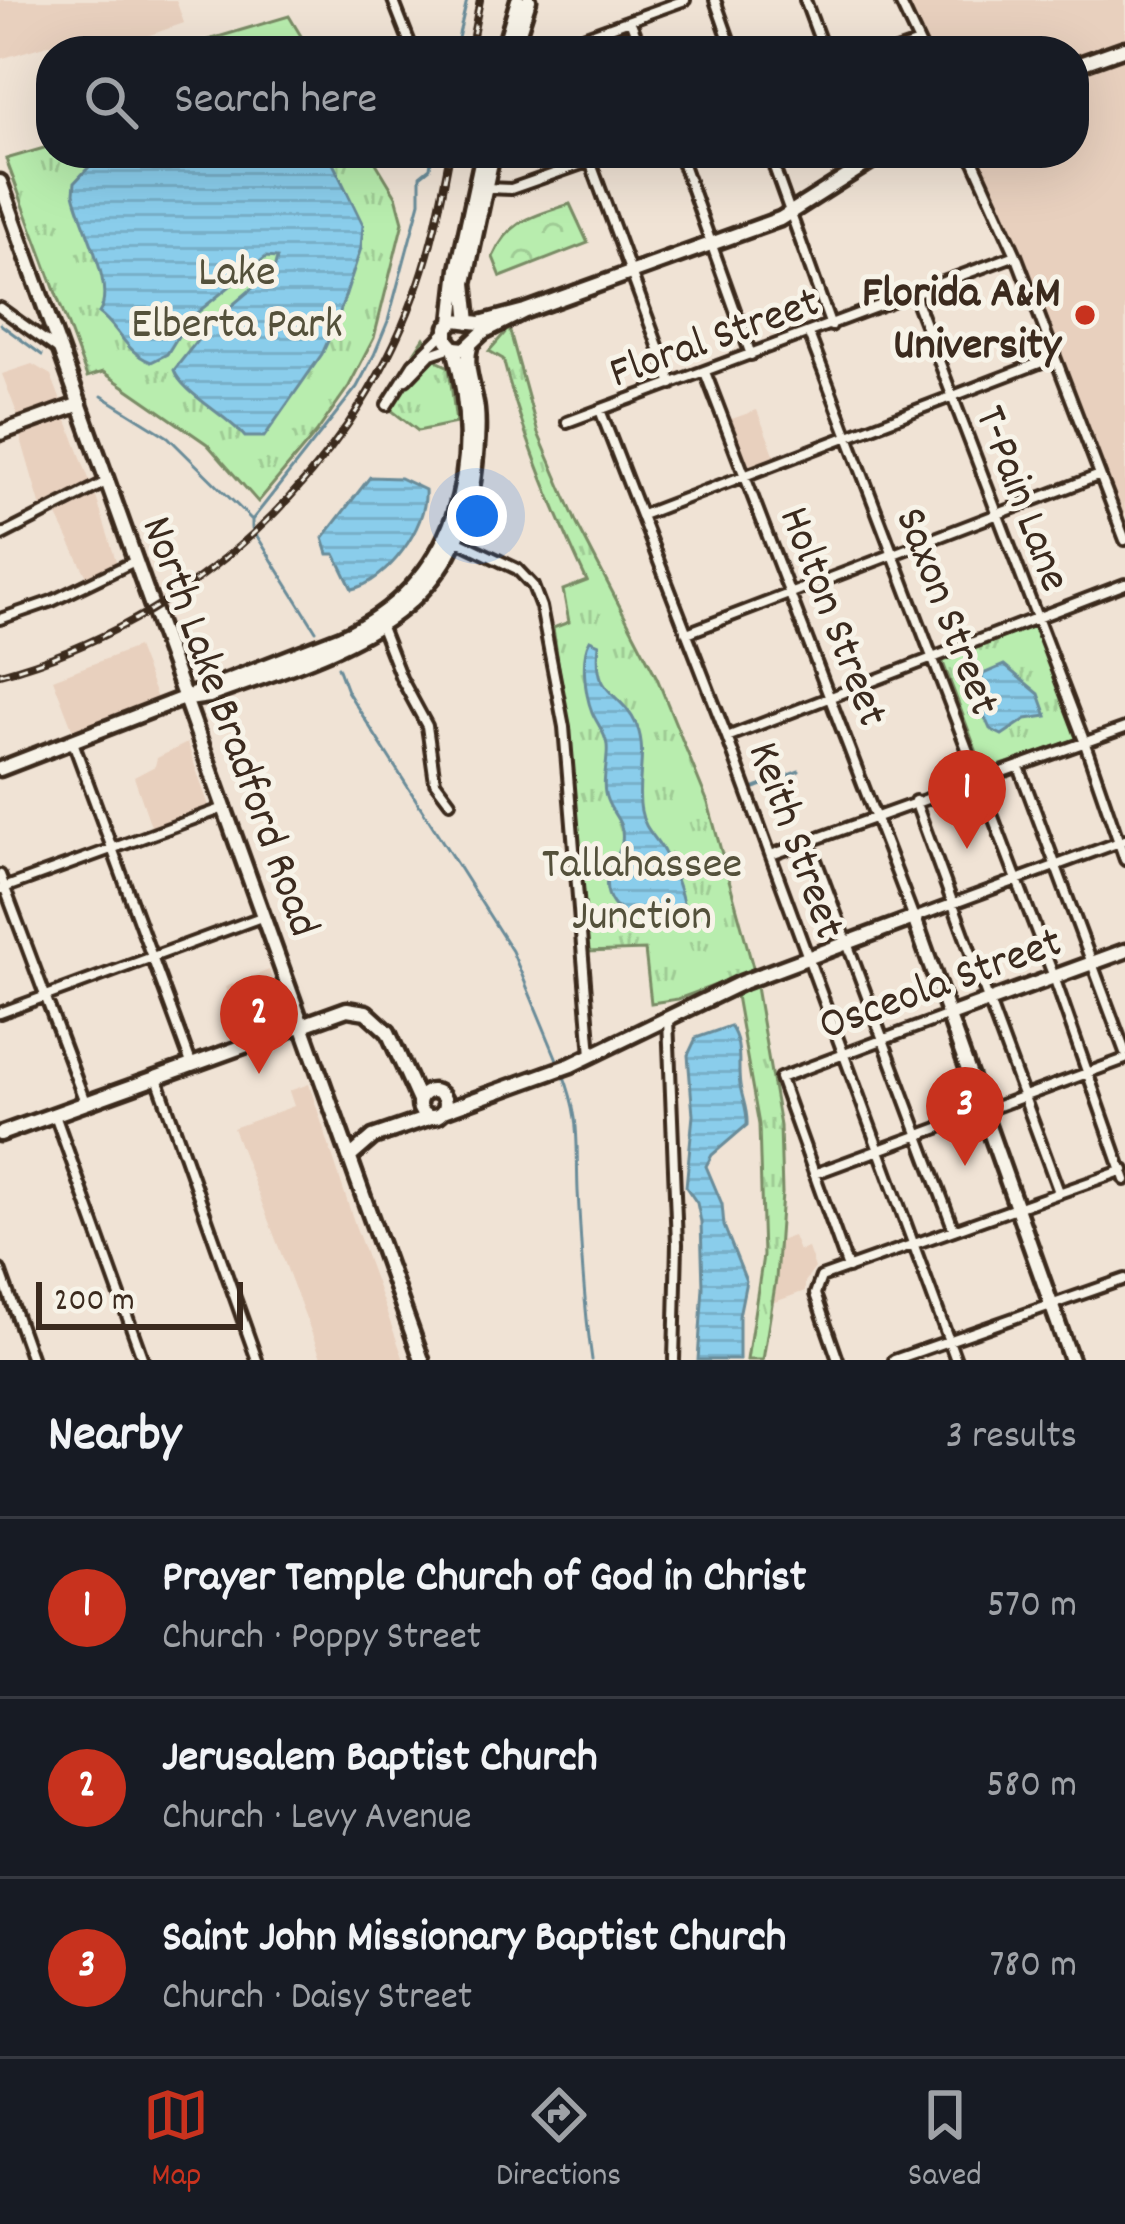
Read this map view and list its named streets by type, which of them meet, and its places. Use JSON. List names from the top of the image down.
{
  "streets": {
    "street": [
      "Floral Street",
      "T-Pain Lane",
      "Saxon Street",
      "Holton Street",
      "North Lake Bradford Road",
      "Keith Street",
      "Osceola Street"
    ]
  },
  "crossings": [
    ["Floral Street", "T-Pain Lane"],
    ["Floral Street", "Saxon Street"],
    ["Floral Street", "Holton Street"],
    ["Floral Street", "Keith Street"],
    ["Saxon Street", "Osceola Street"],
    ["Holton Street", "Osceola Street"],
    ["Keith Street", "Osceola Street"]
  ],
  "parks": ["Lake Elberta Park", "Tallahassee Junction"],
  "places": ["Florida A&M University"],
  "scale_bar": "200 m",
  "page": {
    "search": "Search here",
    "pins": ["1", "2", "3"],
    "scale": "200 m",
    "heading": ["Nearby", "3 results"],
    "list": [
      {
        "mark": "1",
        "name": "Prayer Temple Church of God in Christ",
        "note": "Church · Poppy Street",
        "value": "570 m"
      },
      {
        "mark": "2",
        "name": "Jerusalem Baptist Church",
        "note": "Church · Levy Avenue",
        "value": "580 m"
      },
      {
        "mark": "3",
        "name": "Saint John Missionary Baptist Church",
        "note": "Church · Daisy Street",
        "value": "780 m"
      }
    ],
    "nav": ["Map", "Directions", "Saved"]
  }
}
